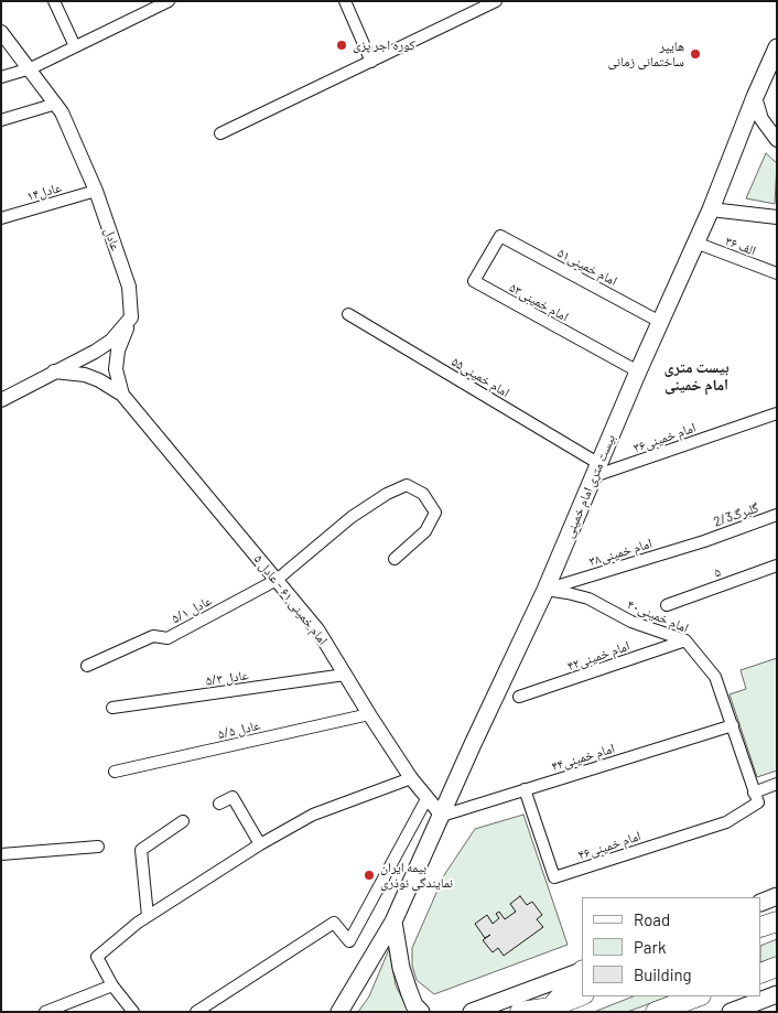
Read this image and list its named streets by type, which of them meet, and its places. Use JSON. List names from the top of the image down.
{
  "streets": {
    "main road": ["بیست متری امام خمینی"],
    "street": [
      "عادل۱۴",
      "عادل",
      "۳۶ الف",
      "امام خمینی۵۱",
      "امام خمینی۵۳",
      "امام خمینی۵۵",
      "امام خمینی۳۶",
      "2/3گلبرگ",
      "امام خمینی۳۸",
      "۵",
      "امام خمینی ۶۱ - عادل ۵",
      "عادل ۵/۱",
      "امام خمینی۴۰",
      "امام خمینی۴۲",
      "عادل ۵/۳",
      "عادل ۵/۵",
      "۴۴امام خمینی",
      "امام خمینی۴۶"
    ]
  },
  "crossings": [
    ["عادل۱۴", "عادل"],
    ["عادل", "امام خمینی ۶۱ - عادل ۵"],
    ["۳۶ الف", "بیست متری امام خمینی"],
    ["امام خمینی۵۱", "امام خمینی۵۳"],
    ["امام خمینی۵۱", "بیست متری امام خمینی"],
    ["امام خمینی۵۳", "بیست متری امام خمینی"],
    ["امام خمینی۵۵", "امام خمینی۳۶"],
    ["امام خمینی۵۵", "بیست متری امام خمینی"],
    ["امام خمینی۳۶", "بیست متری امام خمینی"],
    ["بیست متری امام خمینی", "امام خمینی۳۸"],
    ["بیست متری امام خمینی", "امام خمینی ۶۱ - عادل ۵"],
    ["بیست متری امام خمینی", "امام خمینی۴۰"],
    ["بیست متری امام خمینی", "۴۴امام خمینی"],
    ["2/3گلبرگ", "امام خمینی۳۸"],
    ["امام خمینی۳۸", "امام خمینی۴۰"],
    ["امام خمینی ۶۱ - عادل ۵", "عادل ۵/۱"],
    ["امام خمینی ۶۱ - عادل ۵", "عادل ۵/۳"],
    ["امام خمینی ۶۱ - عادل ۵", "عادل ۵/۵"],
    ["امام خمینی ۶۱ - عادل ۵", "۴۴امام خمینی"],
    ["امام خمینی۴۰", "امام خمینی۴۲"],
    ["امام خمینی۴۰", "۴۴امام خمینی"],
    ["امام خمینی۴۰", "امام خمینی۴۶"],
    ["۴۴امام خمینی", "امام خمینی۴۶"]
  ],
  "districts": ["بیست متری امام خمینی"],
  "places": ["کوره اجر پزی", "هایپر ساختمانی زمانی", "بیمه ایران نمایندگی نوذری"],
  "legend": ["Road", "Park", "Building"]
}
